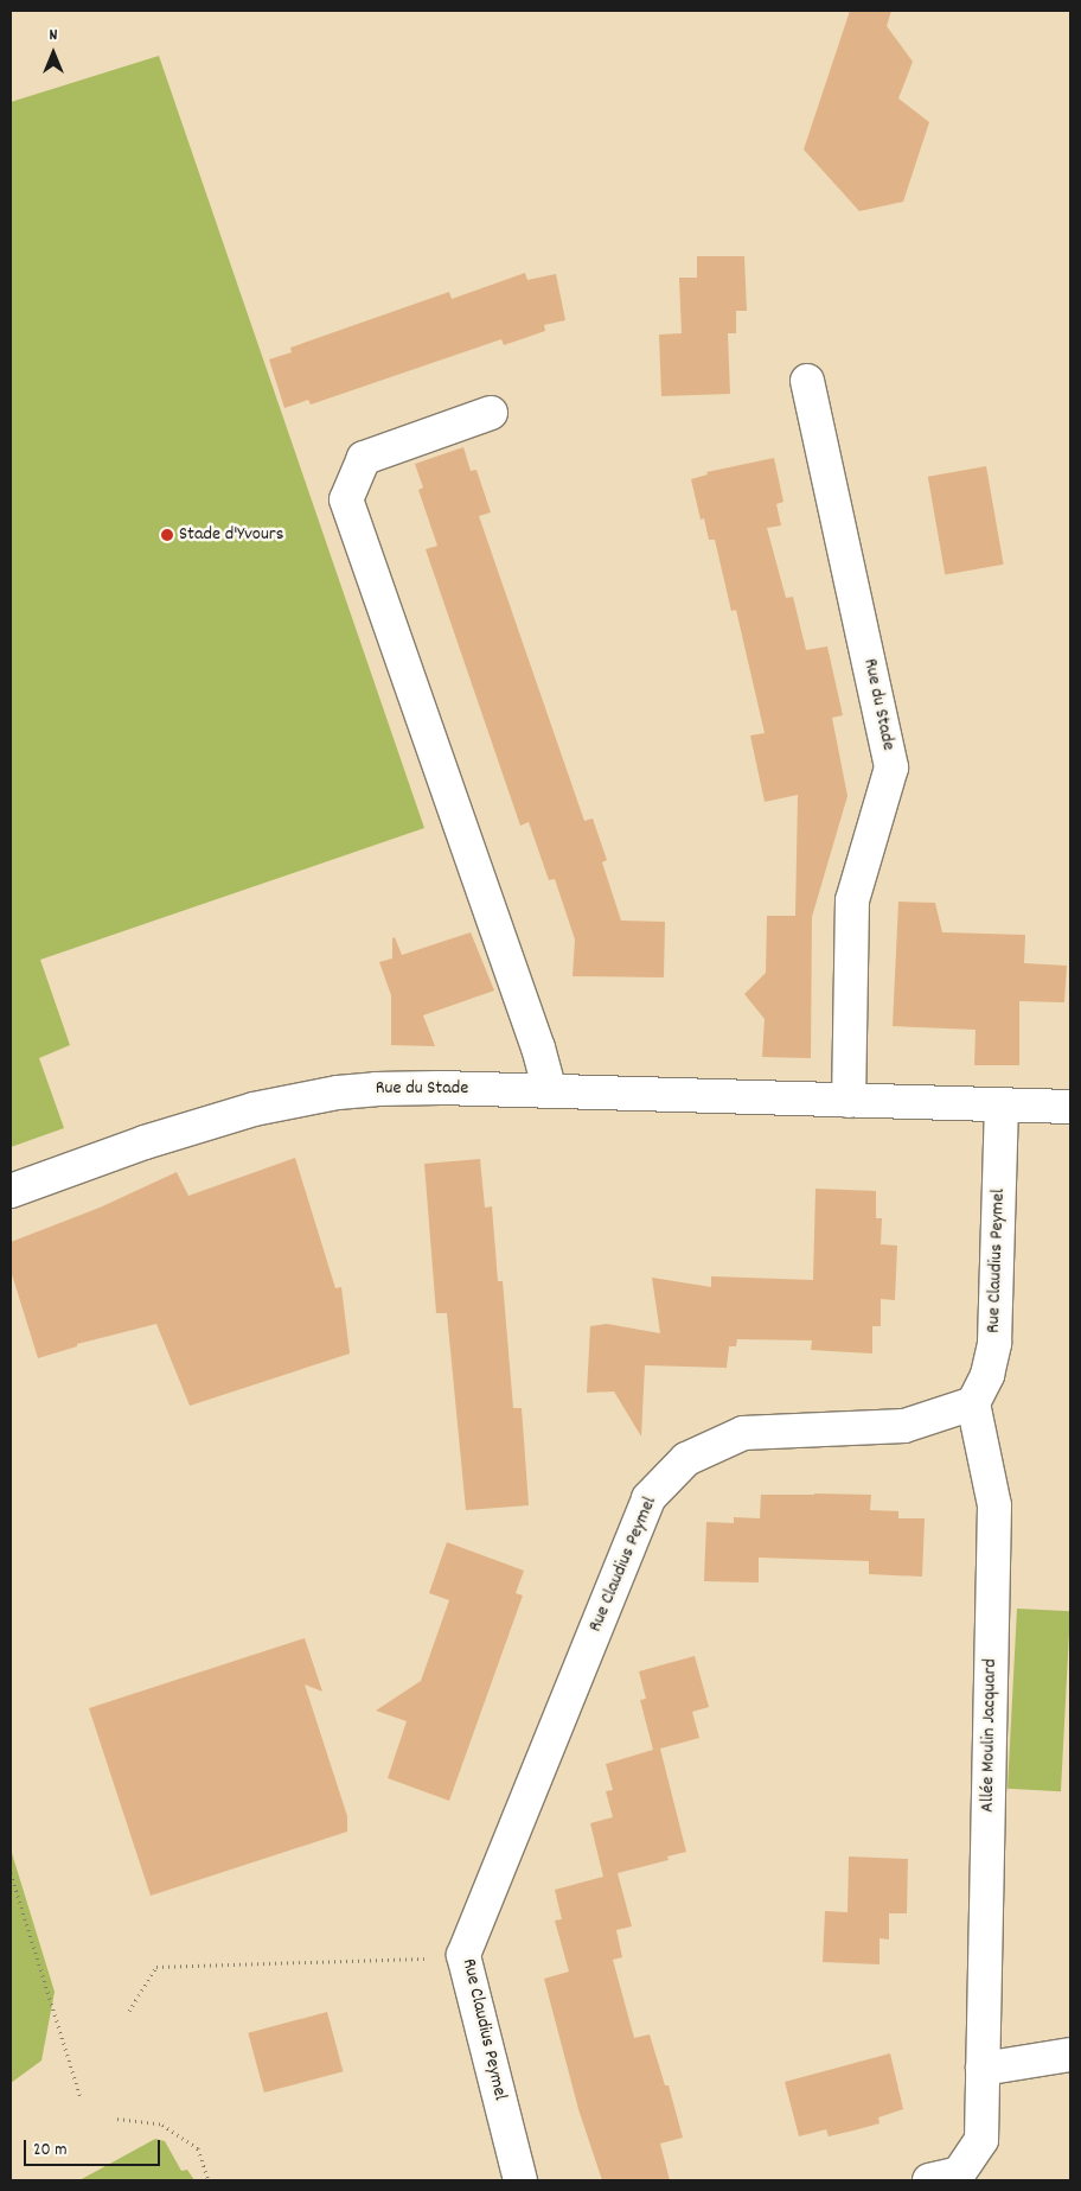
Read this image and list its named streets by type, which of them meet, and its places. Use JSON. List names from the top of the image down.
{
  "streets": {
    "street": ["Rue du Stade", "Rue Claudius Peymel", "Allée Moulin Jacquard"]
  },
  "crossings": [
    ["Rue du Stade", "Rue Claudius Peymel"],
    ["Rue Claudius Peymel", "Allée Moulin Jacquard"]
  ],
  "places": ["Stade d'Yvours"],
  "scale_bar": "20 m",
  "north": "top"
}
